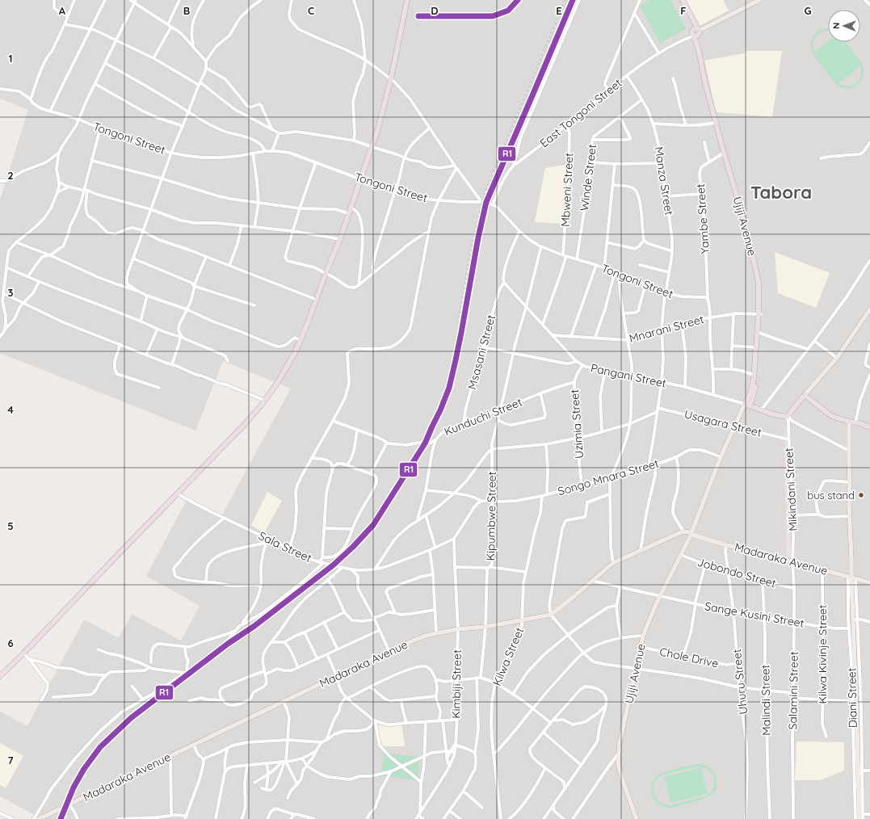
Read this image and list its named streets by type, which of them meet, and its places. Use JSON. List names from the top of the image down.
{
  "streets": {
    "highway": ["Ujiji Avenue"],
    "main road": ["Madaraka Avenue"],
    "street": [
      "East Tongoni Street",
      "Tongoni Street",
      "Winde Street",
      "Manza Street",
      "Mbweni Street",
      "Yambe Street",
      "Mnarani Street",
      "Msasani Street",
      "Pangani Street",
      "Kunduchi Street",
      "Usagara Street",
      "Uzimia Street",
      "Songo Mnara Street",
      "Mikindani Street",
      "Kipumbwe Street",
      "Sala Street",
      "Jobondo Street",
      "Sange Kusini Street",
      "Kilwa Kivinje Street",
      "Kilwa Street",
      "Chole Drive",
      "Uhuru Street",
      "Kimbiji Street",
      "Salamini Street",
      "Diani Street",
      "Malindi Street"
    ]
  },
  "crossings": [
    ["East Tongoni Street", "Tongoni Street"],
    ["East Tongoni Street", "Manza Street"],
    ["East Tongoni Street", "Mbweni Street"],
    ["East Tongoni Street", "Ujiji Avenue"],
    ["Tongoni Street", "Winde Street"],
    ["Tongoni Street", "Manza Street"],
    ["Tongoni Street", "Mbweni Street"],
    ["Tongoni Street", "Yambe Street"],
    ["Tongoni Street", "Kipumbwe Street"],
    ["Winde Street", "Manza Street"],
    ["Manza Street", "Mnarani Street"],
    ["Manza Street", "Pangani Street"],
    ["Manza Street", "Usagara Street"],
    ["Manza Street", "Songo Mnara Street"],
    ["Mbweni Street", "Pangani Street"],
    ["Yambe Street", "Ujiji Avenue"],
    ["Ujiji Avenue", "Mnarani Street"],
    ["Ujiji Avenue", "Pangani Street"],
    ["Ujiji Avenue", "Usagara Street"],
    ["Ujiji Avenue", "Songo Mnara Street"],
    ["Ujiji Avenue", "Madaraka Avenue"],
    ["Ujiji Avenue", "Jobondo Street"],
    ["Ujiji Avenue", "Sange Kusini Street"],
    ["Ujiji Avenue", "Chole Drive"],
    ["Mnarani Street", "Pangani Street"],
    ["Msasani Street", "Pangani Street"],
    ["Msasani Street", "Kunduchi Street"],
    ["Pangani Street", "Uzimia Street"],
    ["Pangani Street", "Kipumbwe Street"],
    ["Kunduchi Street", "Uzimia Street"],
    ["Kunduchi Street", "Kipumbwe Street"],
    ["Usagara Street", "Mikindani Street"],
    ["Uzimia Street", "Songo Mnara Street"],
    ["Songo Mnara Street", "Kipumbwe Street"],
    ["Songo Mnara Street", "Kilwa Street"],
    ["Mikindani Street", "Madaraka Avenue"],
    ["Mikindani Street", "Salamini Street"],
    ["Kipumbwe Street", "Sala Street"],
    ["Kipumbwe Street", "Madaraka Avenue"],
    ["Sala Street", "Kimbiji Street"],
    ["Madaraka Avenue", "Sange Kusini Street"],
    ["Madaraka Avenue", "Kilwa Kivinje Street"],
    ["Madaraka Avenue", "Kilwa Street"],
    ["Madaraka Avenue", "Uhuru Street"],
    ["Madaraka Avenue", "Kimbiji Street"],
    ["Madaraka Avenue", "Salamini Street"],
    ["Madaraka Avenue", "Diani Street"],
    ["Jobondo Street", "Uhuru Street"],
    ["Jobondo Street", "Salamini Street"],
    ["Jobondo Street", "Malindi Street"],
    ["Sange Kusini Street", "Kilwa Kivinje Street"],
    ["Sange Kusini Street", "Uhuru Street"],
    ["Sange Kusini Street", "Salamini Street"],
    ["Sange Kusini Street", "Diani Street"],
    ["Sange Kusini Street", "Malindi Street"],
    ["Chole Drive", "Uhuru Street"]
  ],
  "districts": ["Tabora"],
  "places": ["bus stand"],
  "lines": ["transit line R1"],
  "north": "left",
  "grid": {
    "columns": [
      "A",
      "B",
      "C",
      "D",
      "E",
      "F",
      "G"
    ],
    "rows": [
      "1",
      "2",
      "3",
      "4",
      "5",
      "6",
      "7"
    ]
  }
}
